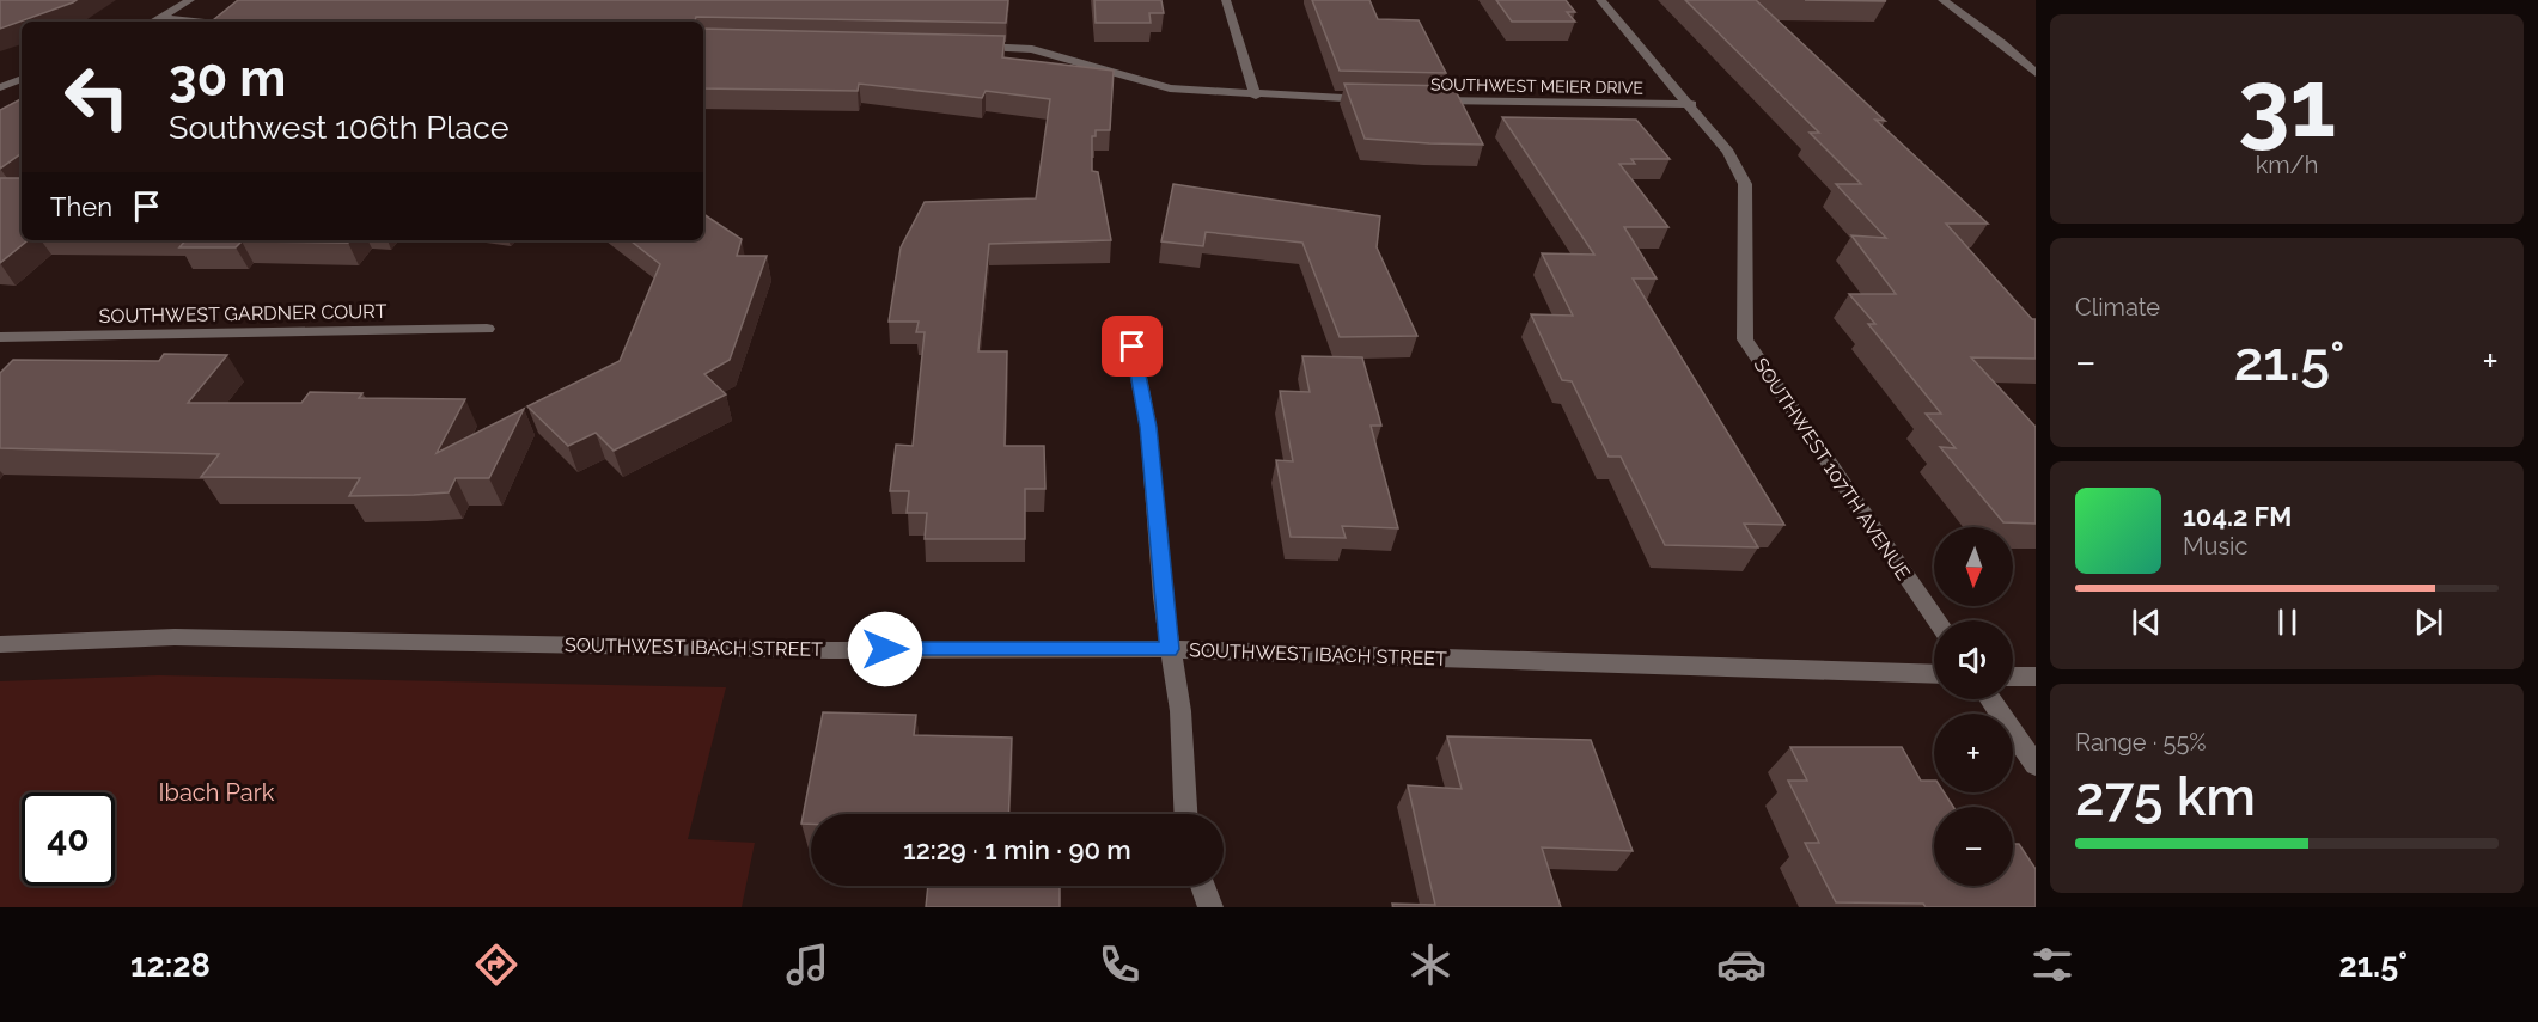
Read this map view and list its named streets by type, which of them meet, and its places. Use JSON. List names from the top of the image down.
{
  "streets": {
    "street": [
      "SOUTHWEST MEIER DRIVE",
      "SOUTHWEST GARDNER COURT",
      "SOUTHWEST 107TH AVENUE",
      "SOUTHWEST IBACH STREET"
    ]
  },
  "crossings": [
    ["SOUTHWEST MEIER DRIVE", "SOUTHWEST 107TH AVENUE"]
  ],
  "parks": ["Ibach Park"],
  "north": "bottom",
  "page": {
    "tile": [
      ["31", "km/h"],
      "Climate",
      ["Range · 55%", "275 km"]
    ],
    "turn": ["30 m", "Southwest 106th Place"],
    "then": "Then",
    "heat": ["−", "21.5°", "+"],
    "song": ["104.2 FM", "Music"],
    "map_buttons": ["+", "−"],
    "limit": "40",
    "trip": "12:29 · 1 min · 90 m",
    "tabs": ["12:28", "21.5°"]
  }
}
